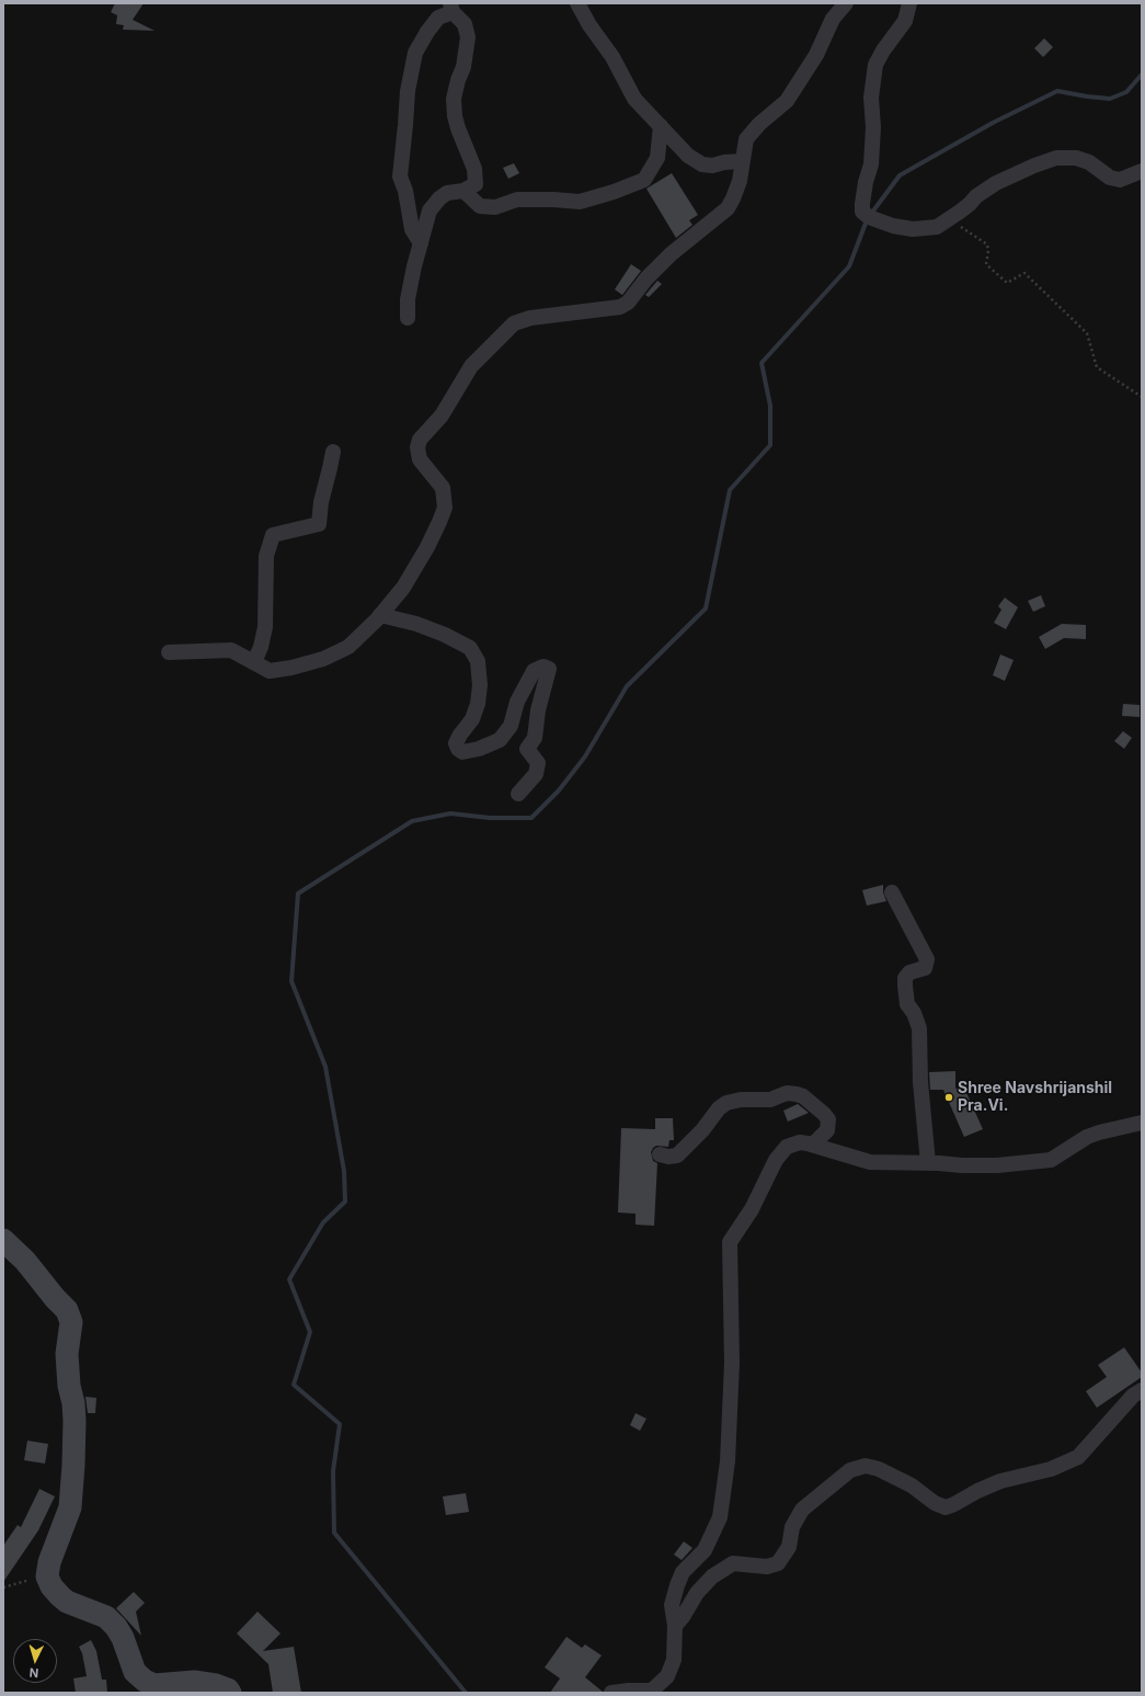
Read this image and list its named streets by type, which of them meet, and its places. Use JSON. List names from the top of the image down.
{
  "places": ["Shree Navshrijanshil Pra.Vi."],
  "north": "bottom"
}
